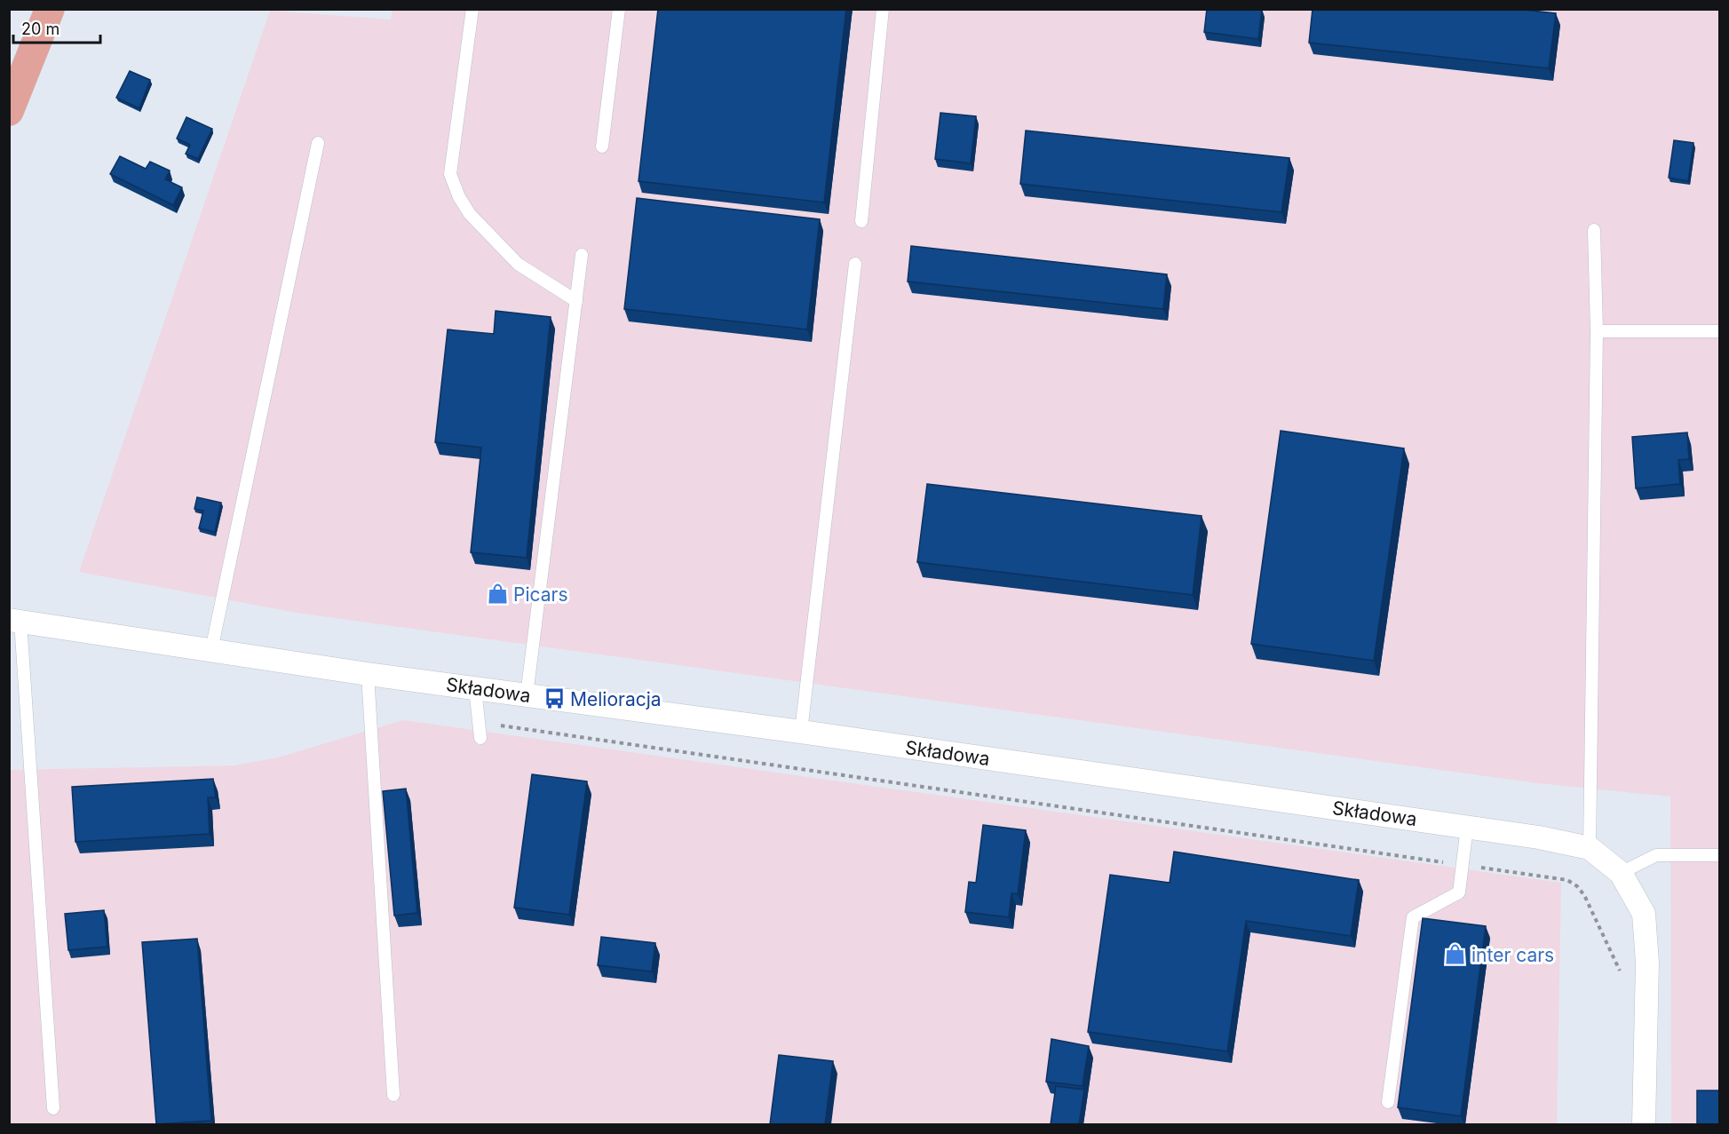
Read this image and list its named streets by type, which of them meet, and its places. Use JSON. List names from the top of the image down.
{
  "streets": {
    "street": ["Składowa"]
  },
  "places": {
    "shop": ["Picars", "inter cars"],
    "bus stop": ["Melioracja"]
  },
  "scale_bar": "20 m"
}
